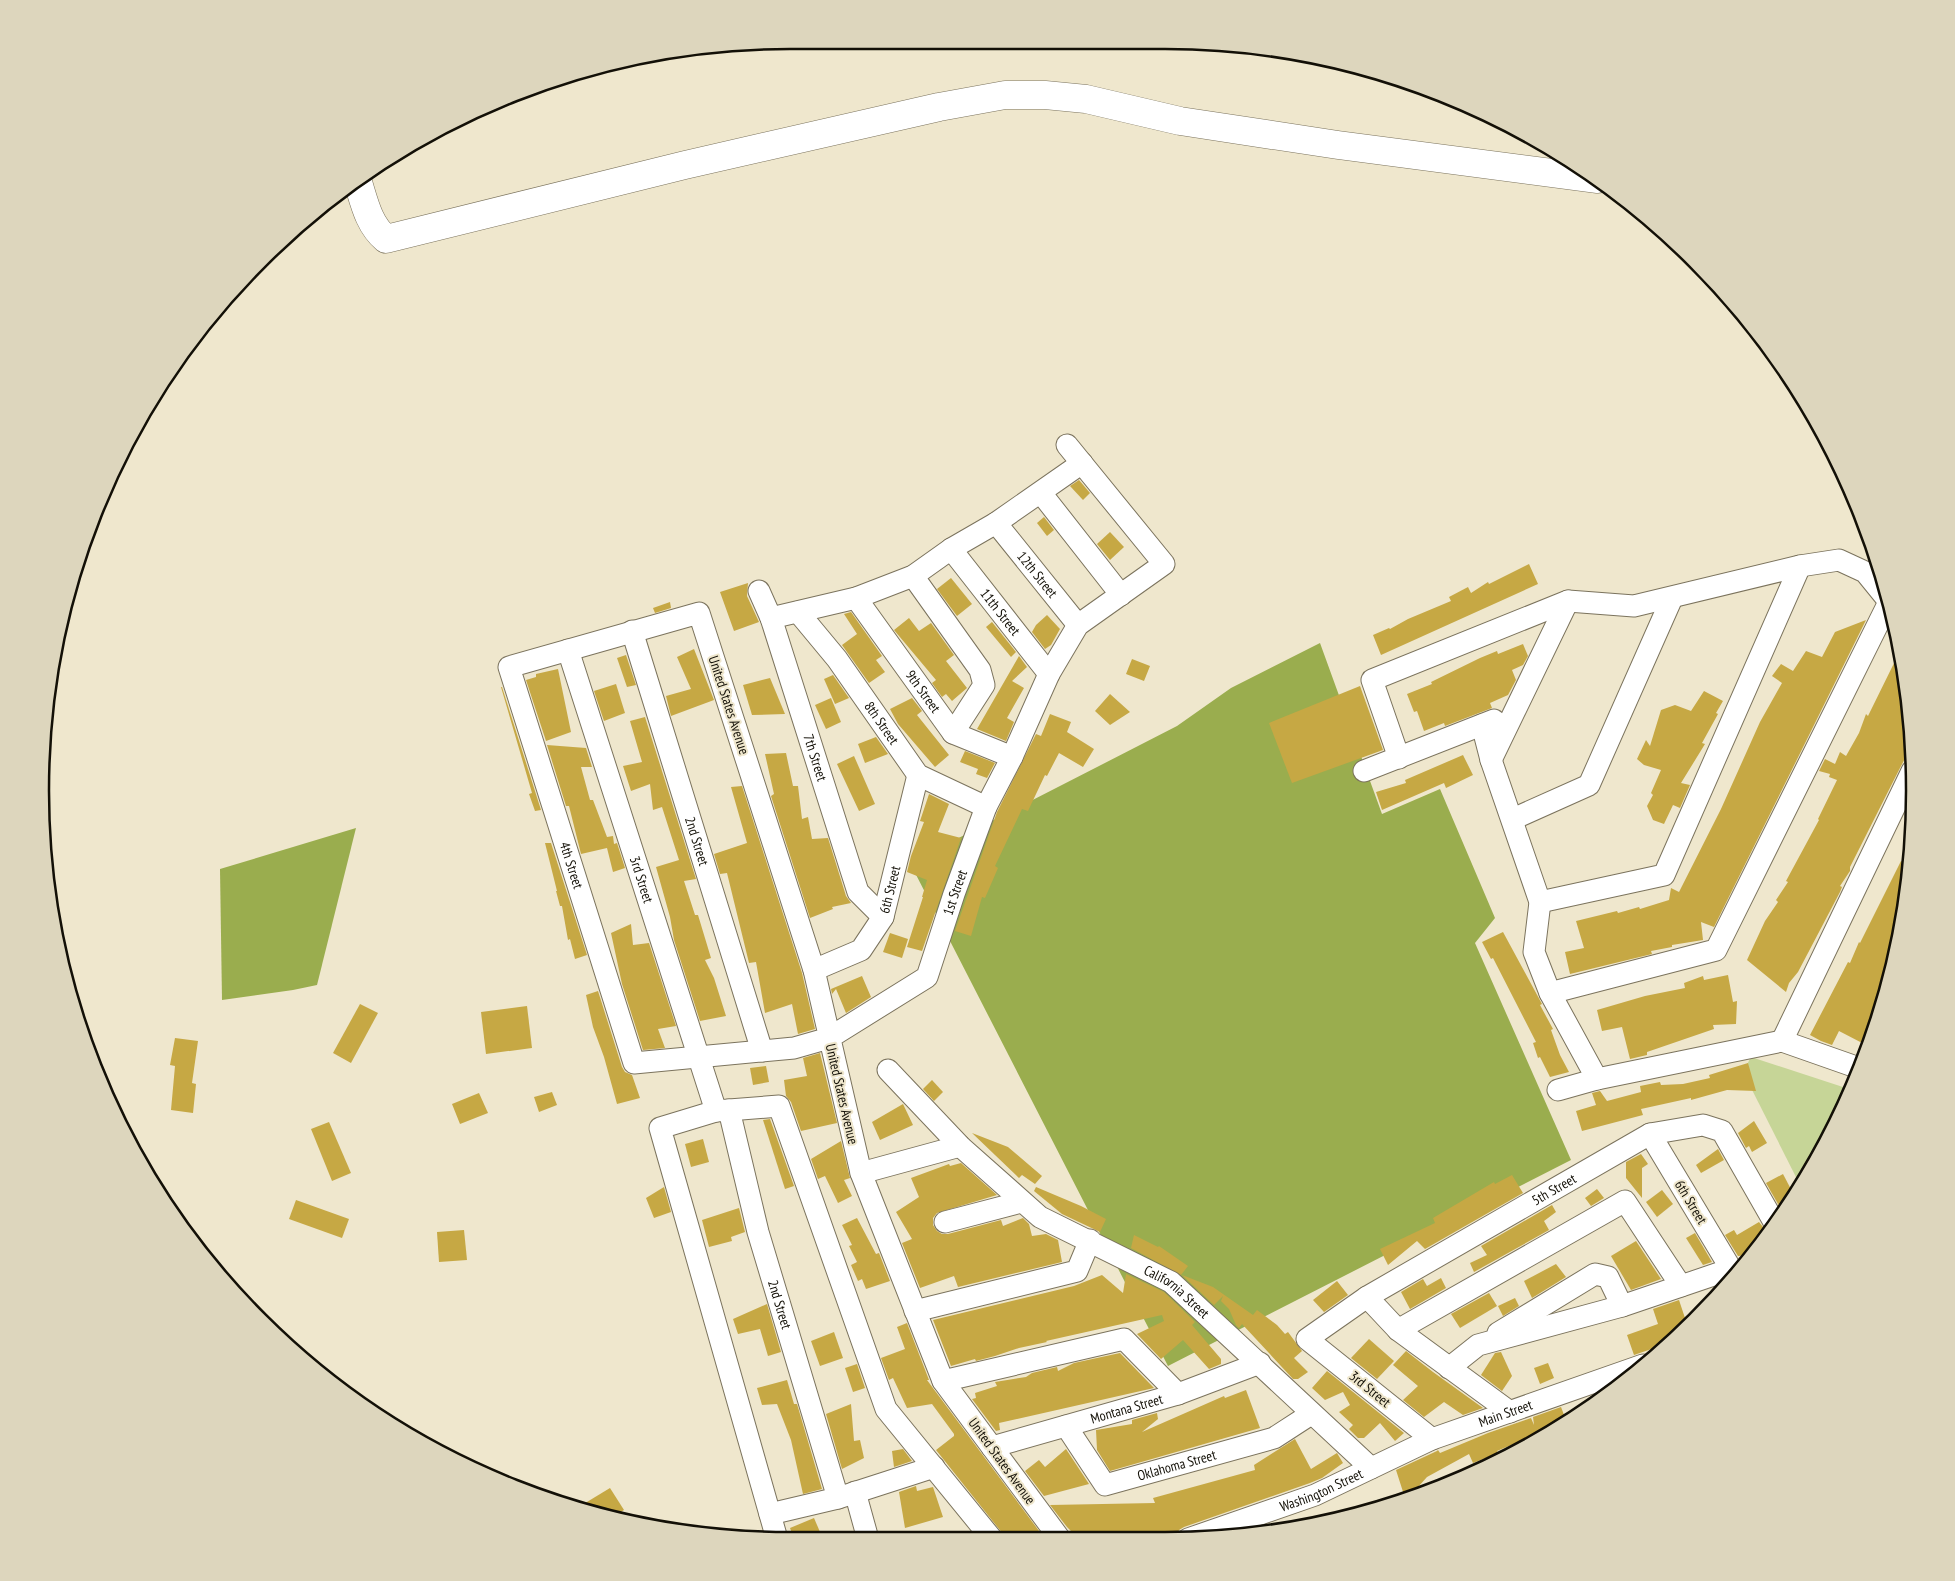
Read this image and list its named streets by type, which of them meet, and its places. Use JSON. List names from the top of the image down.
{
  "streets": {
    "street": [
      "12th Street",
      "11th Street",
      "9th Street",
      "United States Avenue",
      "8th Street",
      "7th Street",
      "2nd Street",
      "4th Street",
      "3rd Street",
      "6th Street",
      "1st Street",
      "5th Street",
      "California Street",
      "Montana Street",
      "Main Street",
      "Oklahoma Street",
      "Washington Street"
    ]
  },
  "crossings": [
    ["12th Street", "1st Street"],
    ["11th Street", "1st Street"],
    ["United States Avenue", "2nd Street"],
    ["United States Avenue", "6th Street"],
    ["United States Avenue", "1st Street"],
    ["United States Avenue", "Montana Street"],
    ["8th Street", "6th Street"],
    ["8th Street", "1st Street"],
    ["7th Street", "6th Street"],
    ["2nd Street", "3rd Street"],
    ["2nd Street", "1st Street"],
    ["4th Street", "3rd Street"],
    ["4th Street", "1st Street"],
    ["3rd Street", "1st Street"],
    ["3rd Street", "5th Street"],
    ["3rd Street", "Main Street"],
    ["6th Street", "5th Street"],
    ["California Street", "Montana Street"],
    ["California Street", "Main Street"],
    ["California Street", "Oklahoma Street"],
    ["California Street", "Washington Street"],
    ["Montana Street", "Oklahoma Street"],
    ["Main Street", "Washington Street"]
  ]
}
